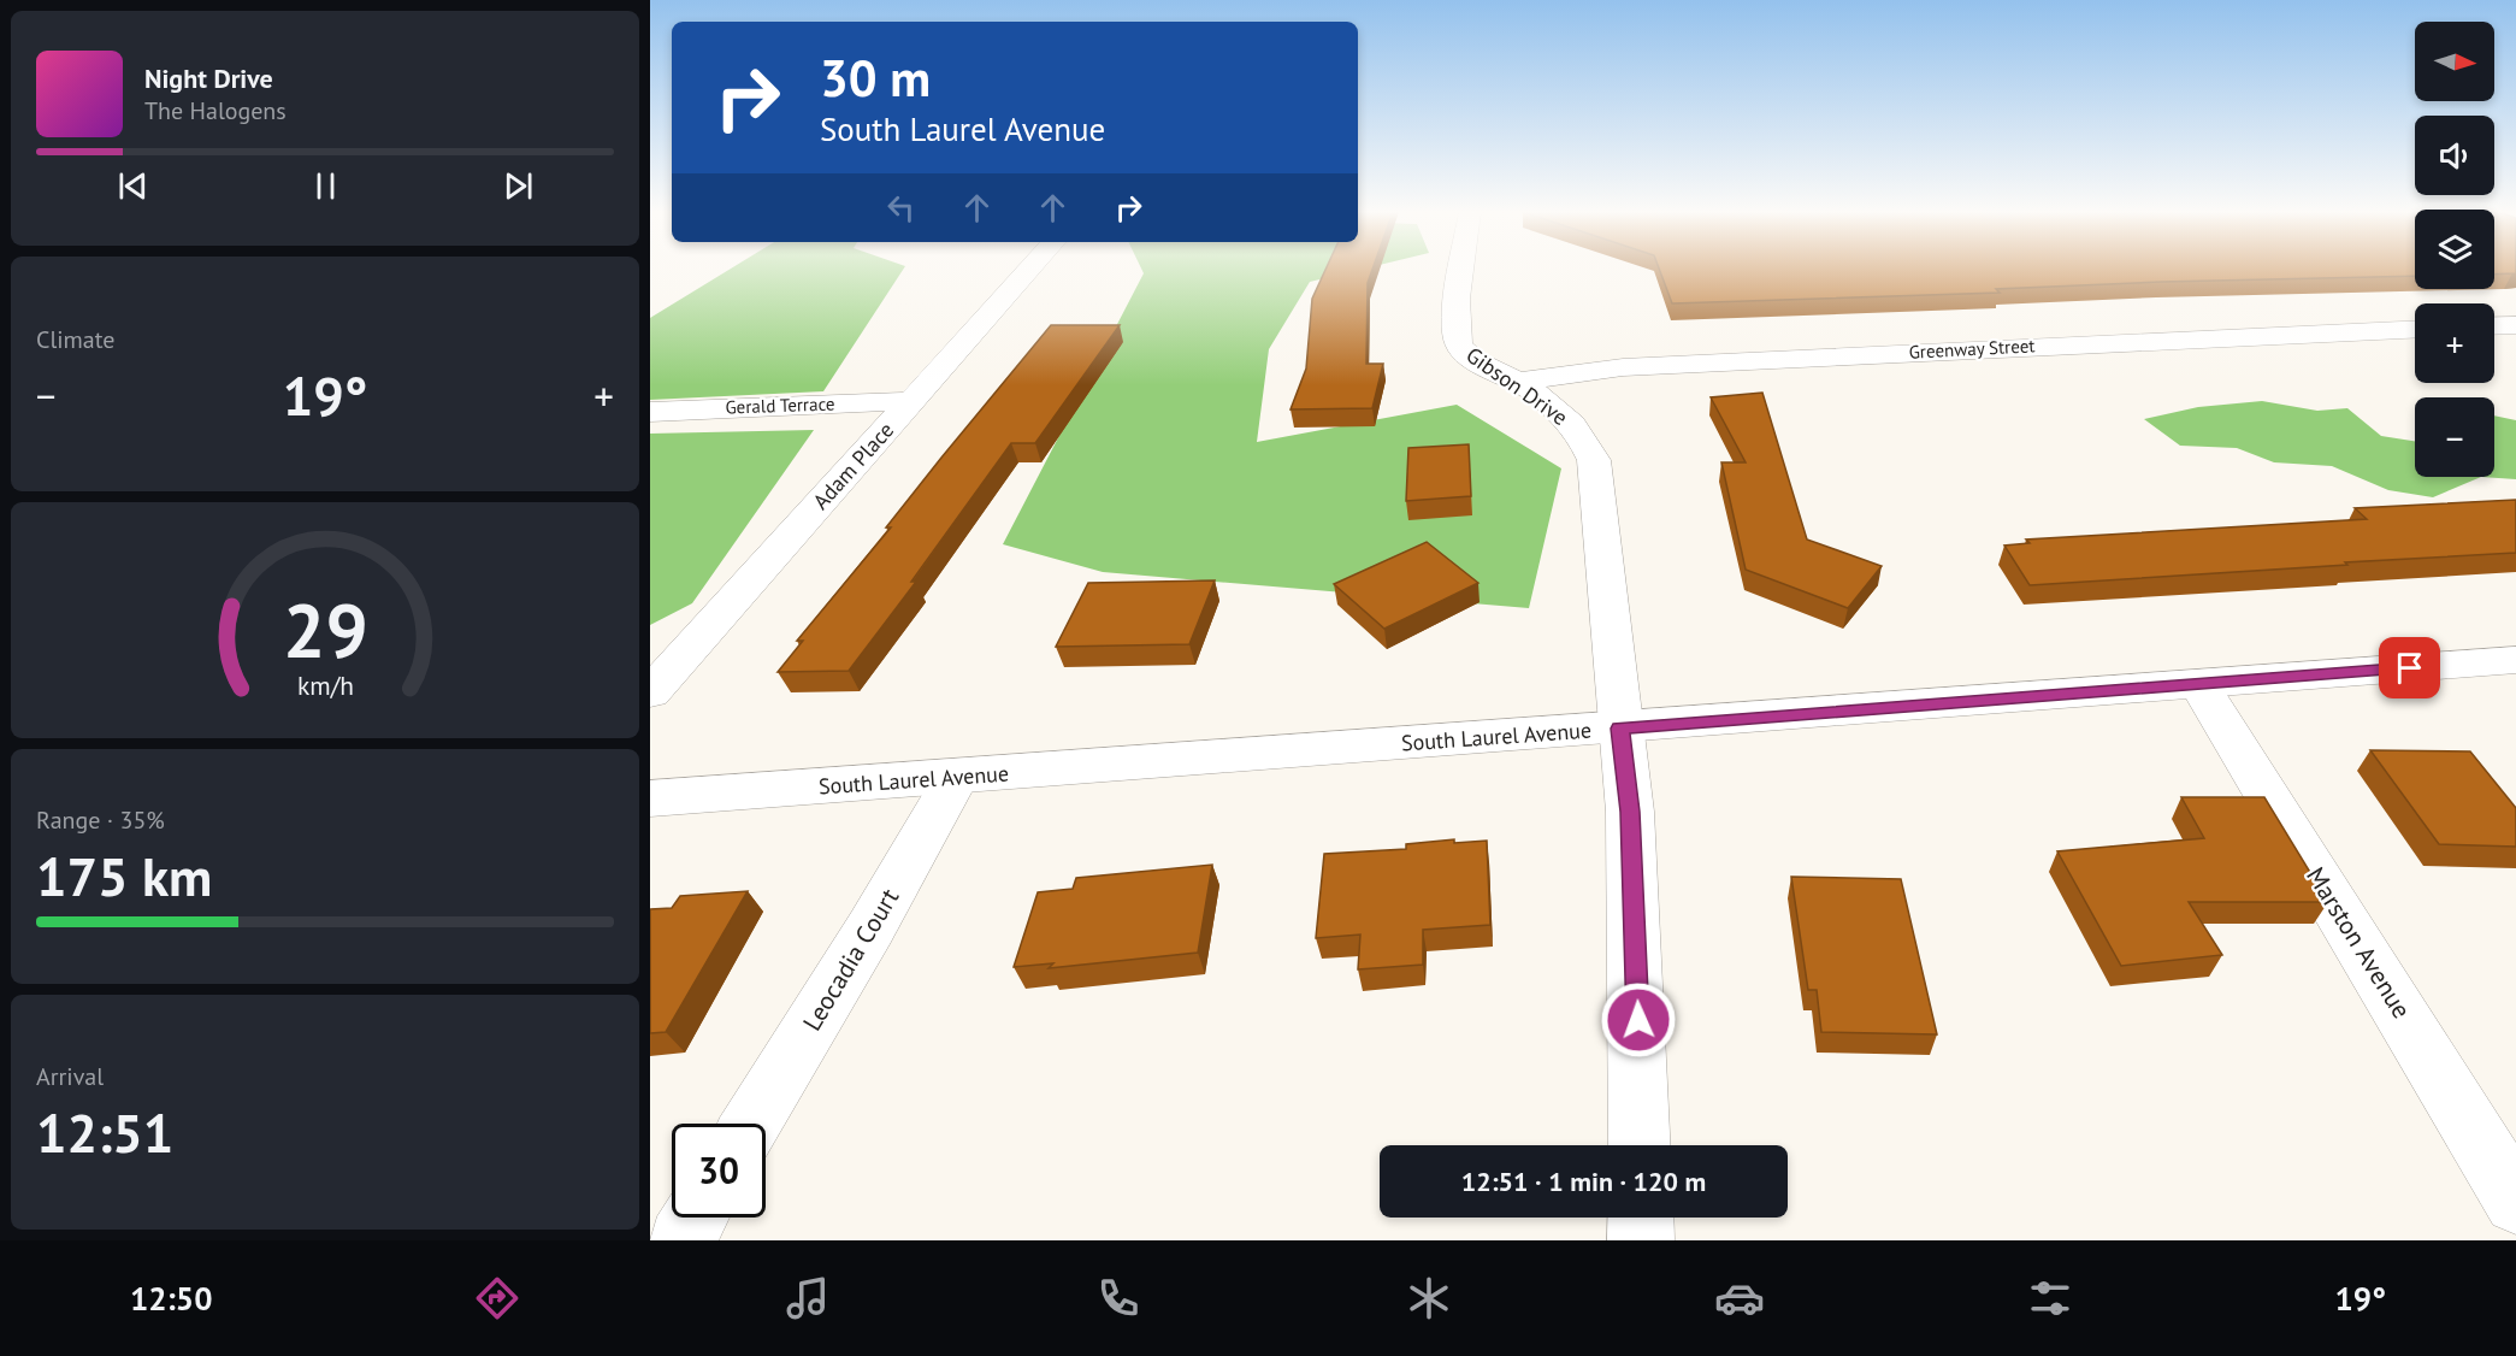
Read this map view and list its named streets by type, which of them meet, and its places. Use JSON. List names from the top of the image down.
{
  "streets": {
    "street": [
      "Greenway Street",
      "Gibson Drive",
      "Gerald Terrace",
      "Adam Place",
      "South Laurel Avenue",
      "Marston Avenue",
      "Leocadia Court"
    ]
  },
  "crossings": [
    ["Greenway Street", "Gibson Drive"],
    ["Gibson Drive", "South Laurel Avenue"],
    ["Gerald Terrace", "Adam Place"],
    ["South Laurel Avenue", "Marston Avenue"],
    ["South Laurel Avenue", "Leocadia Court"]
  ],
  "north": "right",
  "page": {
    "map_buttons": ["+", "−"],
    "turn": ["30 m", "South Laurel Avenue"],
    "song": ["Night Drive", "The Halogens"],
    "tile": [
      "Climate",
      ["Range · 35%", "175 km"],
      ["Arrival", "12:51"]
    ],
    "heat": ["−", "19°", "+"],
    "limit": "30",
    "trip": "12:51 · 1 min · 120 m",
    "tabs": ["12:50", "19°"],
    "gauge": ["29", "km/h"]
  }
}
